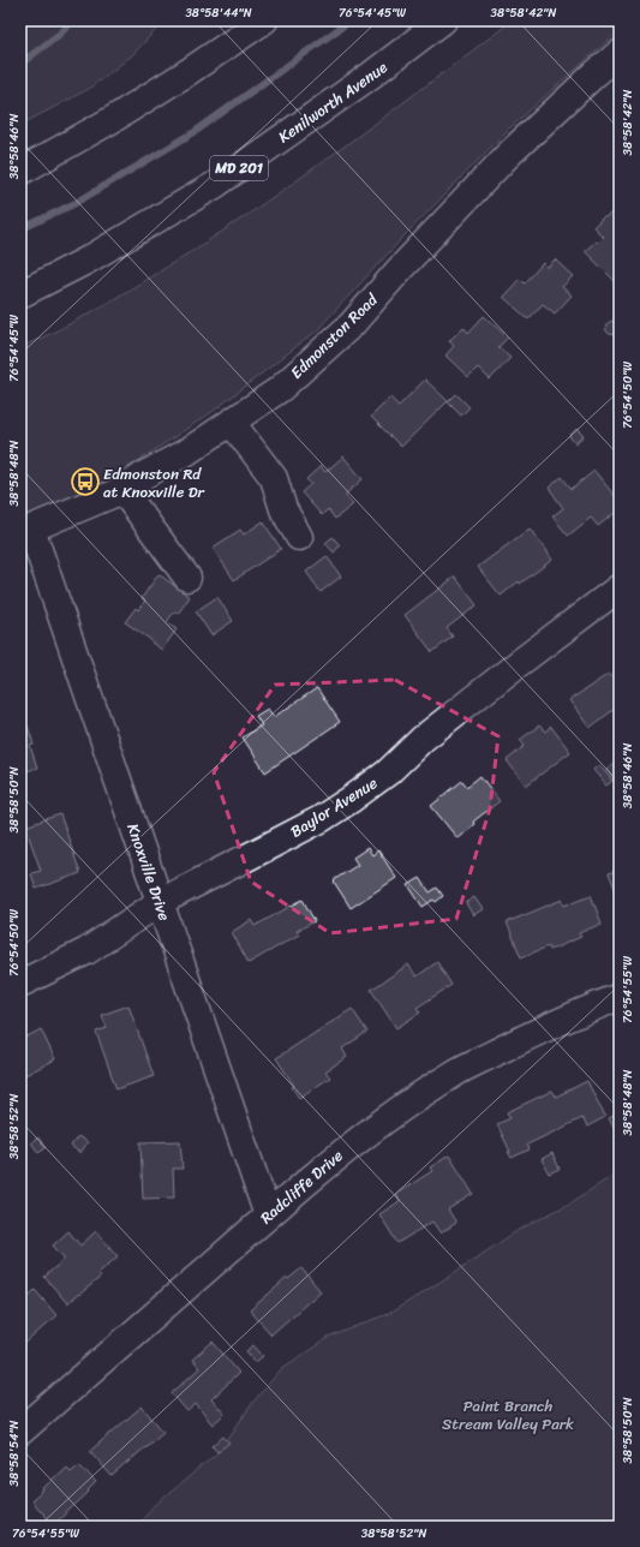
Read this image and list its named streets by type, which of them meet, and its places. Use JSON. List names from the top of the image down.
{
  "streets": {
    "street": [
      "Kenilworth Avenue",
      "MD 201",
      "Edmonston Road",
      "Baylor Avenue",
      "Knoxville Drive",
      "Radcliffe Drive"
    ]
  },
  "crossings": [
    ["Edmonston Road", "Knoxville Drive"],
    ["Baylor Avenue", "Knoxville Drive"],
    ["Knoxville Drive", "Radcliffe Drive"]
  ],
  "parks": ["Paint Branch Stream Valley Park"],
  "places": {
    "bus stop": ["Edmonston Rd at Knoxville Dr"]
  },
  "coordinates": [
    "38°58'44\"N",
    "76°54'45\"W",
    "38°58'42\"N",
    "38°58'46\"N",
    "76°54'50\"W",
    "38°58'48\"N",
    "38°58'50\"N",
    "76°54'55\"W",
    "38°58'52\"N",
    "38°58'54\"N"
  ]
}
